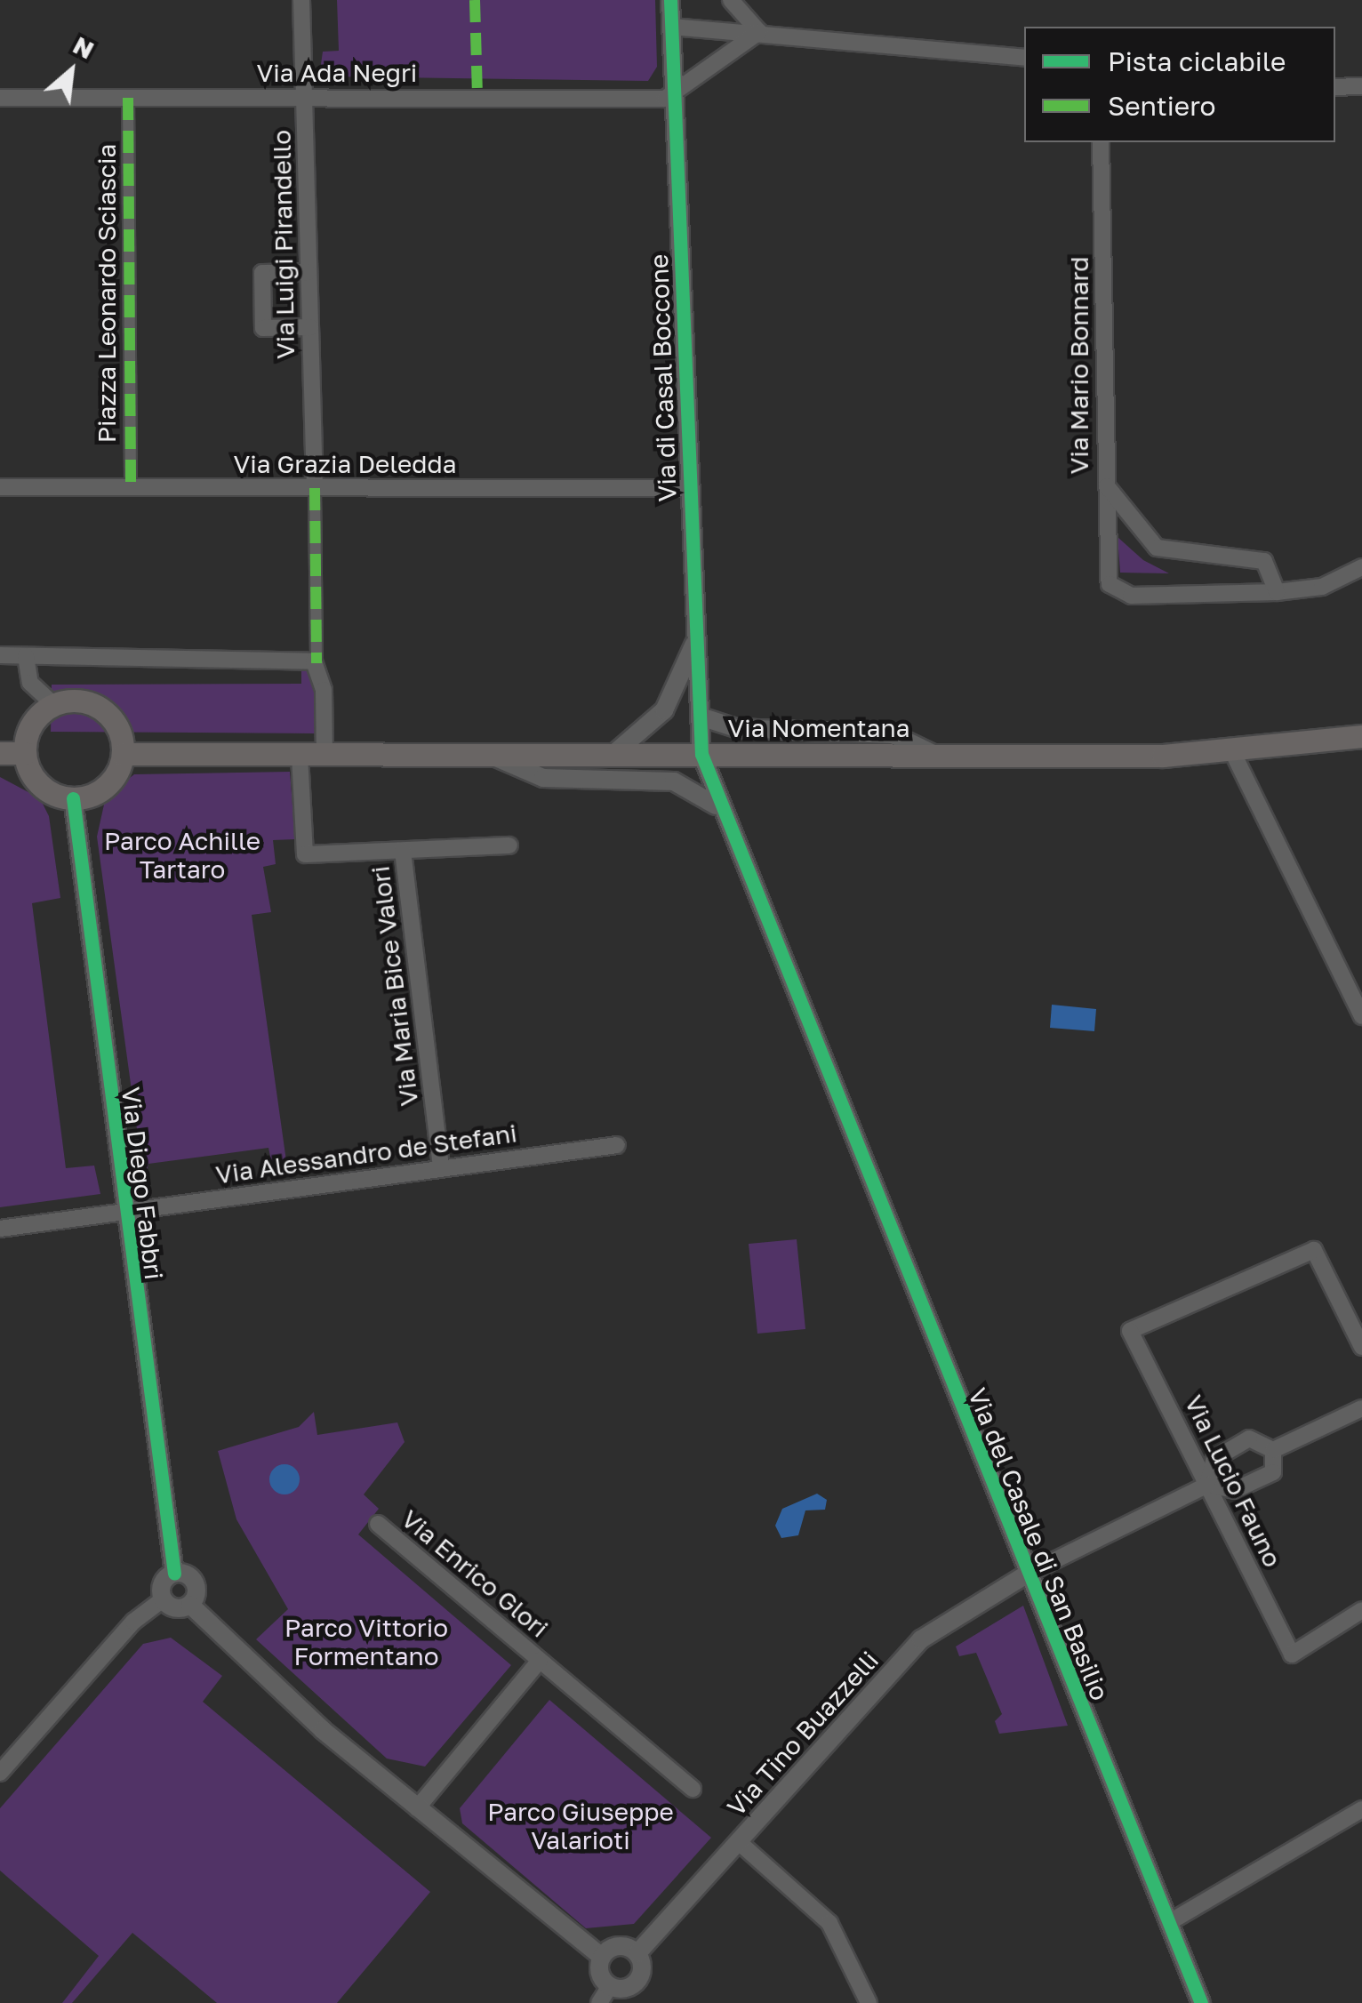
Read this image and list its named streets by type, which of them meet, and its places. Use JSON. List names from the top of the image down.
{
  "streets": {
    "main road": ["Via Nomentana"],
    "street": [
      "Via Ada Negri",
      "Via Luigi Pirandello",
      "Piazza Leonardo Sciascia",
      "Via Mario Bonnard",
      "Via di Casal Boccone",
      "Via Grazia Deledda",
      "Via Maria Bice Valori",
      "Via Alessandro de Stefani",
      "Via Diego Fabbri",
      "Via Lucio Fauno",
      "Via del Casale di San Basilio",
      "Via Enrico Glori",
      "Via Tino Buazzelli"
    ]
  },
  "crossings": [
    ["Via Ada Negri", "Via Luigi Pirandello"],
    ["Via Ada Negri", "Piazza Leonardo Sciascia"],
    ["Via Ada Negri", "Via di Casal Boccone"],
    ["Via Luigi Pirandello", "Via Grazia Deledda"],
    ["Piazza Leonardo Sciascia", "Via Grazia Deledda"],
    ["Via di Casal Boccone", "Via Grazia Deledda"],
    ["Via di Casal Boccone", "Via Nomentana"],
    ["Via di Casal Boccone", "Via del Casale di San Basilio"],
    ["Via Nomentana", "Via Maria Bice Valori"],
    ["Via Nomentana", "Via Diego Fabbri"],
    ["Via Nomentana", "Via del Casale di San Basilio"],
    ["Via Maria Bice Valori", "Via Alessandro de Stefani"],
    ["Via Alessandro de Stefani", "Via Diego Fabbri"],
    ["Via del Casale di San Basilio", "Via Tino Buazzelli"]
  ],
  "parks": ["Parco Achille Tartaro", "Parco Vittorio Formentano", "Parco Giuseppe Valarioti"],
  "legend": ["Pista ciclabile", "Sentiero"],
  "north": "top right"
}
